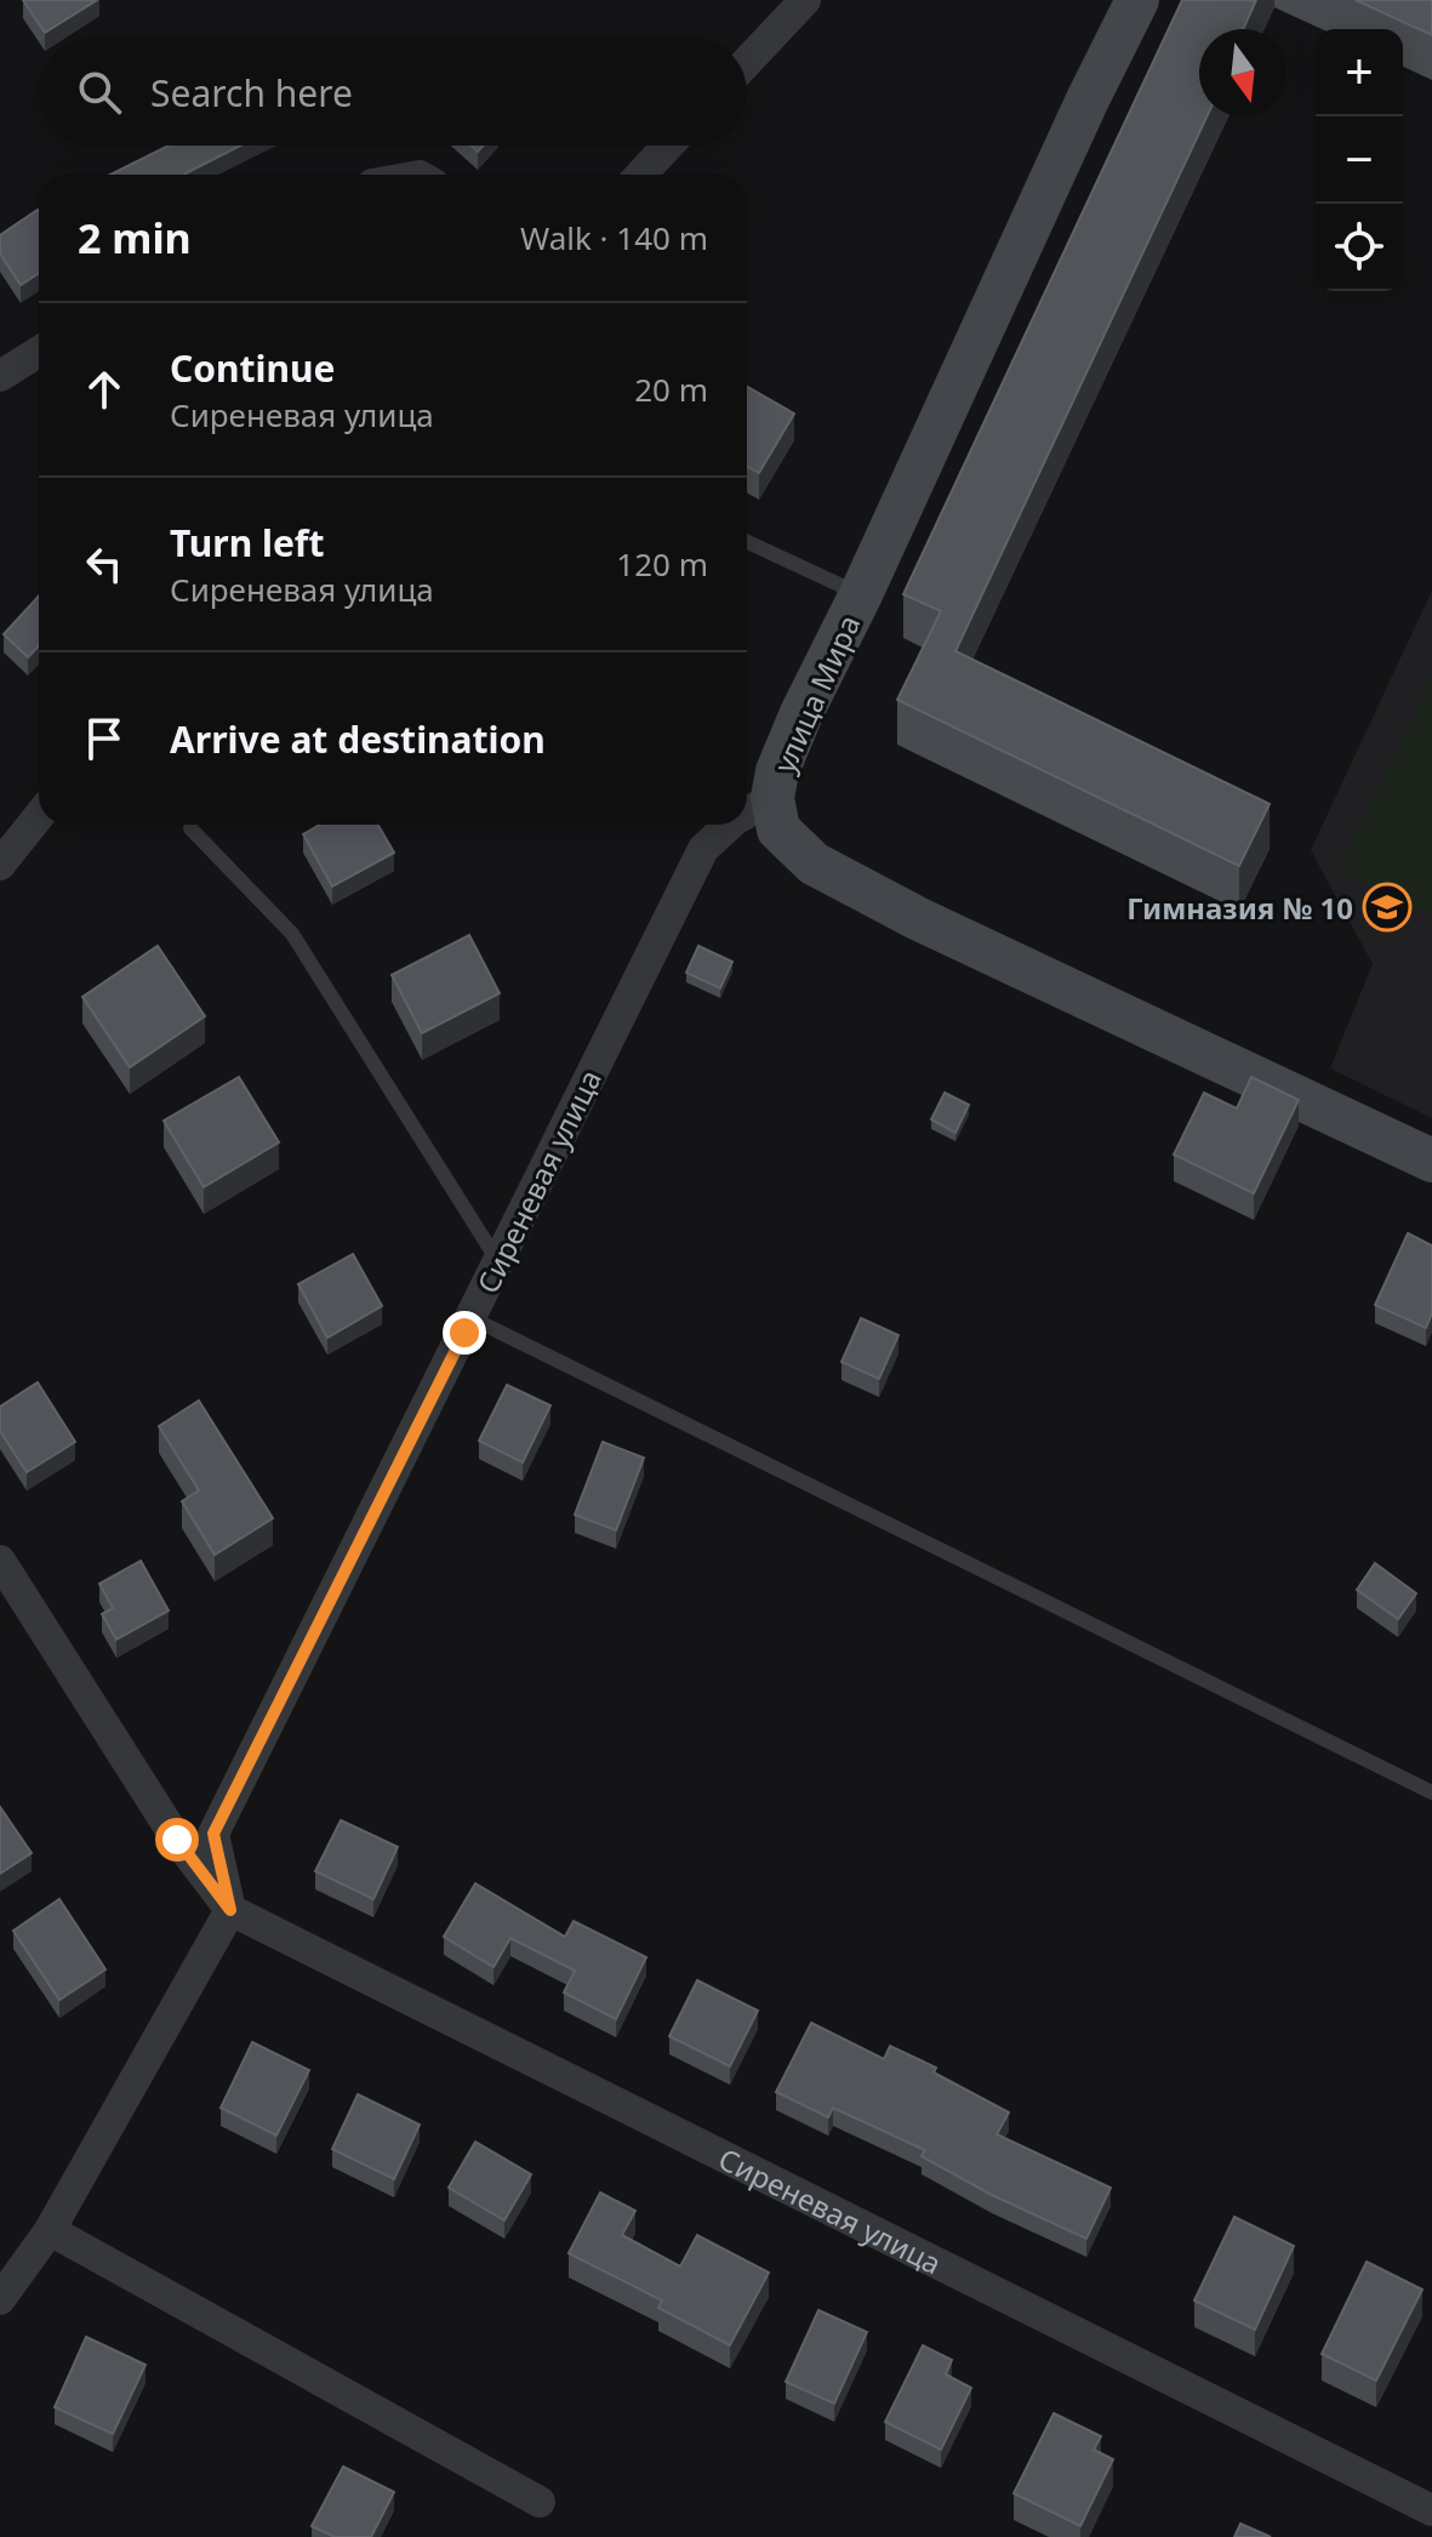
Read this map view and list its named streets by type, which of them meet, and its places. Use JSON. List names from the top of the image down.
{
  "streets": {
    "street": ["улица Мира", "Сиреневая улица"]
  },
  "crossings": [
    ["улица Мира", "Сиреневая улица"]
  ],
  "places": {
    "school or university": ["Гимназия № 10"]
  },
  "north": "bottom",
  "page": {
    "map_buttons": ["+", "−"],
    "search": "Search here",
    "heading": ["2 min", "Walk · 140 m"],
    "list": [
      ["Continue", "Сиреневая улица", "20 m"],
      ["Turn left", "Сиреневая улица", "120 m"],
      "Arrive at destination"
    ]
  }
}
